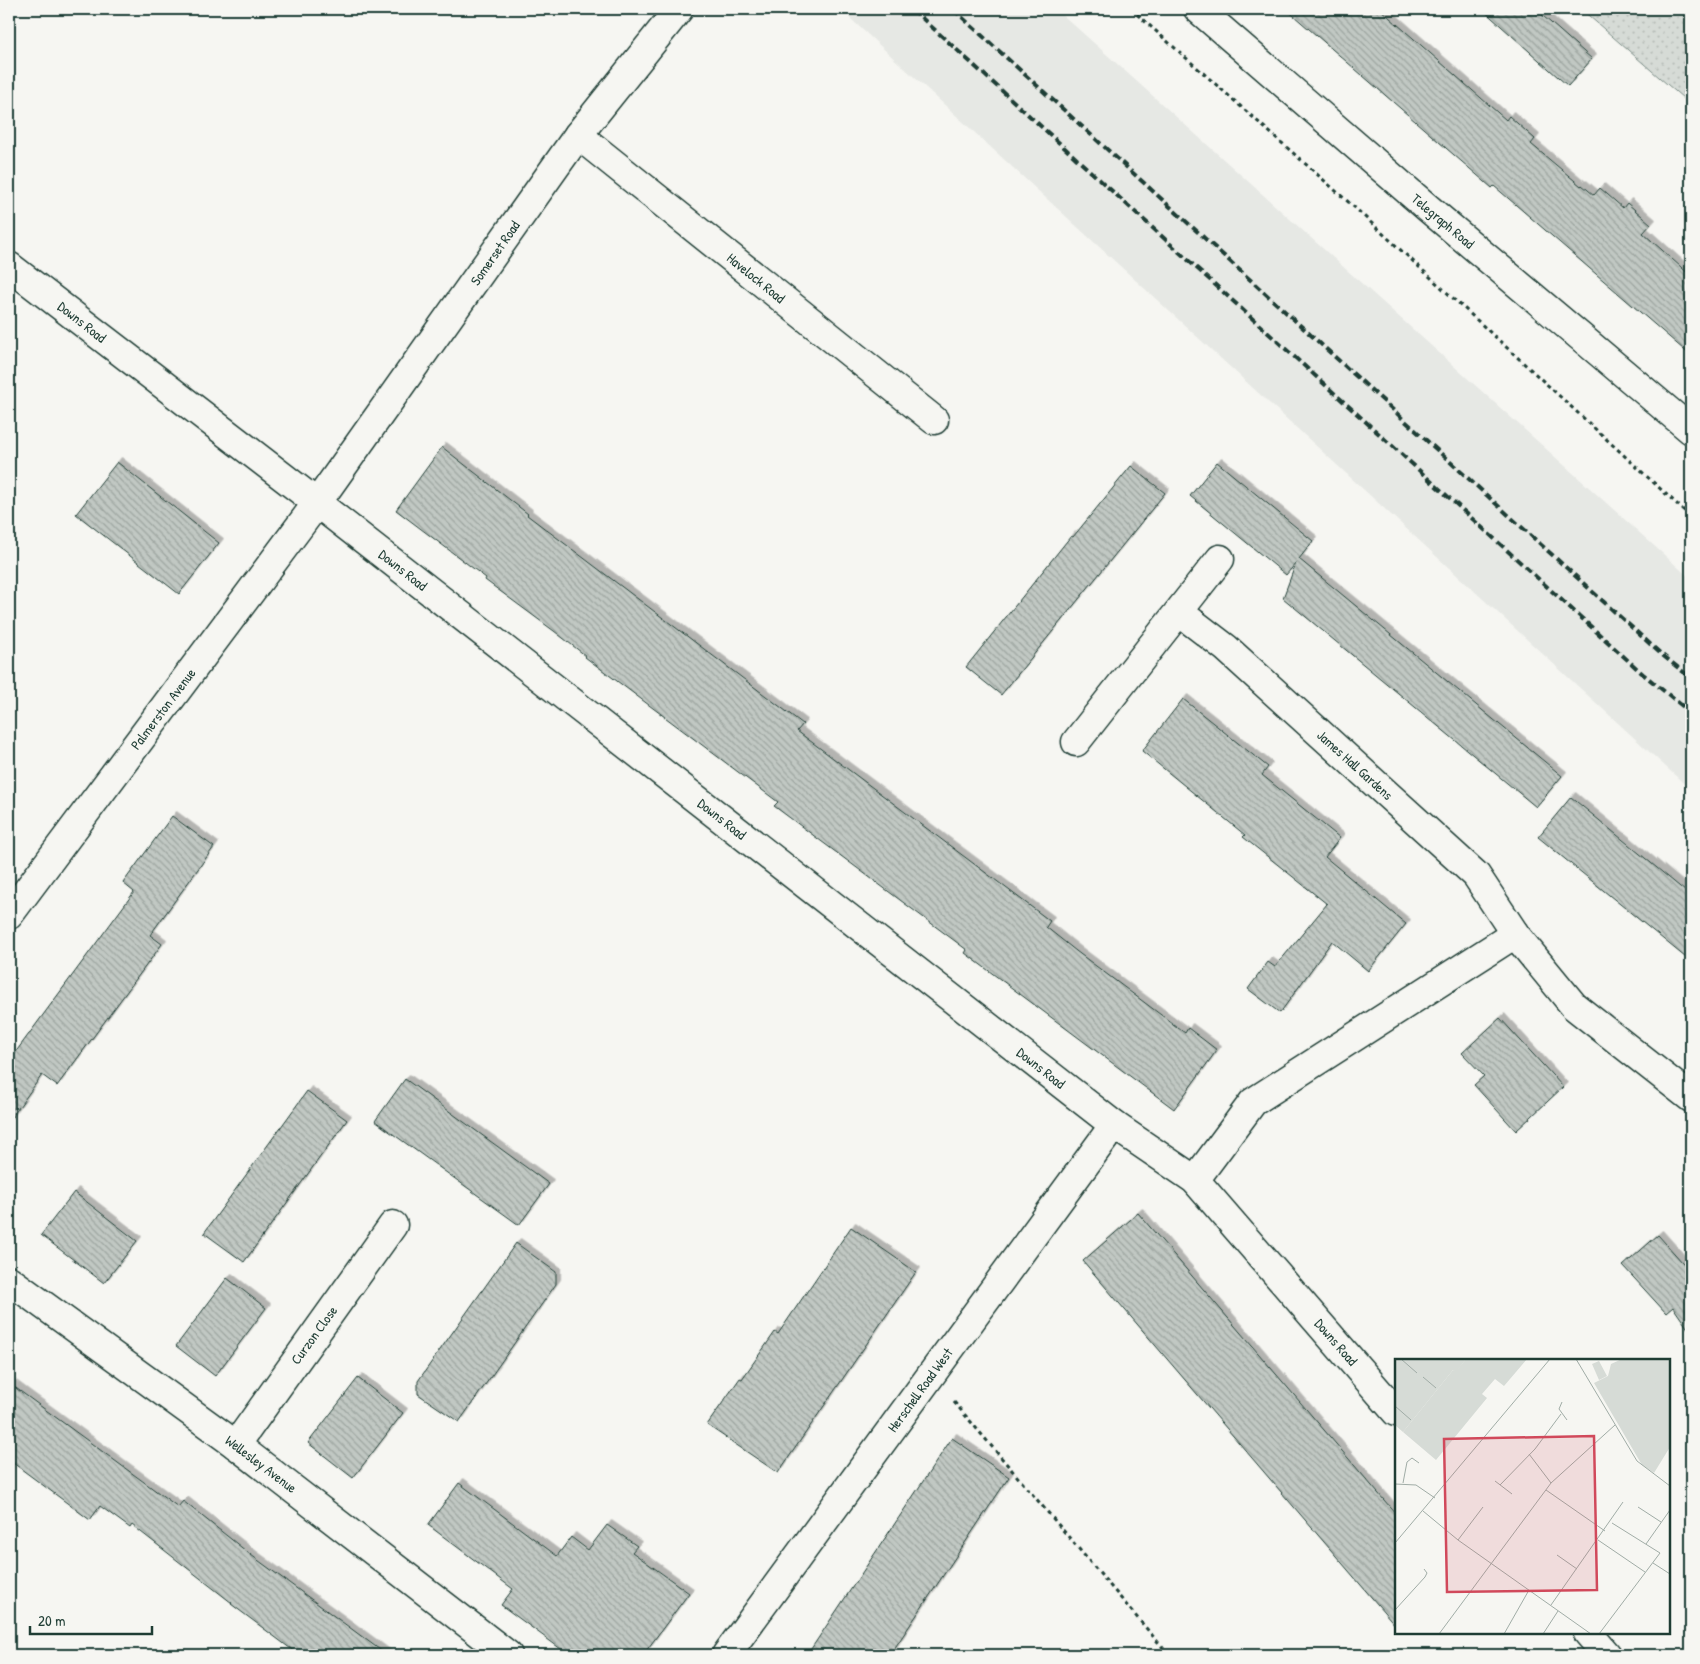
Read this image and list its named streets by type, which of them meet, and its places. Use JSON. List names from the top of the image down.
{
  "streets": {
    "street": [
      "Telegraph Road",
      "Somerset Road",
      "Havelock Road",
      "Downs Road",
      "Palmerston Avenue",
      "James Hall Gardens",
      "Curzon Close",
      "Herschell Road West",
      "Wellesley Avenue"
    ]
  },
  "crossings": [
    ["Somerset Road", "Havelock Road"],
    ["Somerset Road", "Downs Road"],
    ["Somerset Road", "Palmerston Avenue"],
    ["Downs Road", "Palmerston Avenue"],
    ["Downs Road", "Herschell Road West"],
    ["Curzon Close", "Wellesley Avenue"]
  ],
  "scale_bar": "20 m"
}
